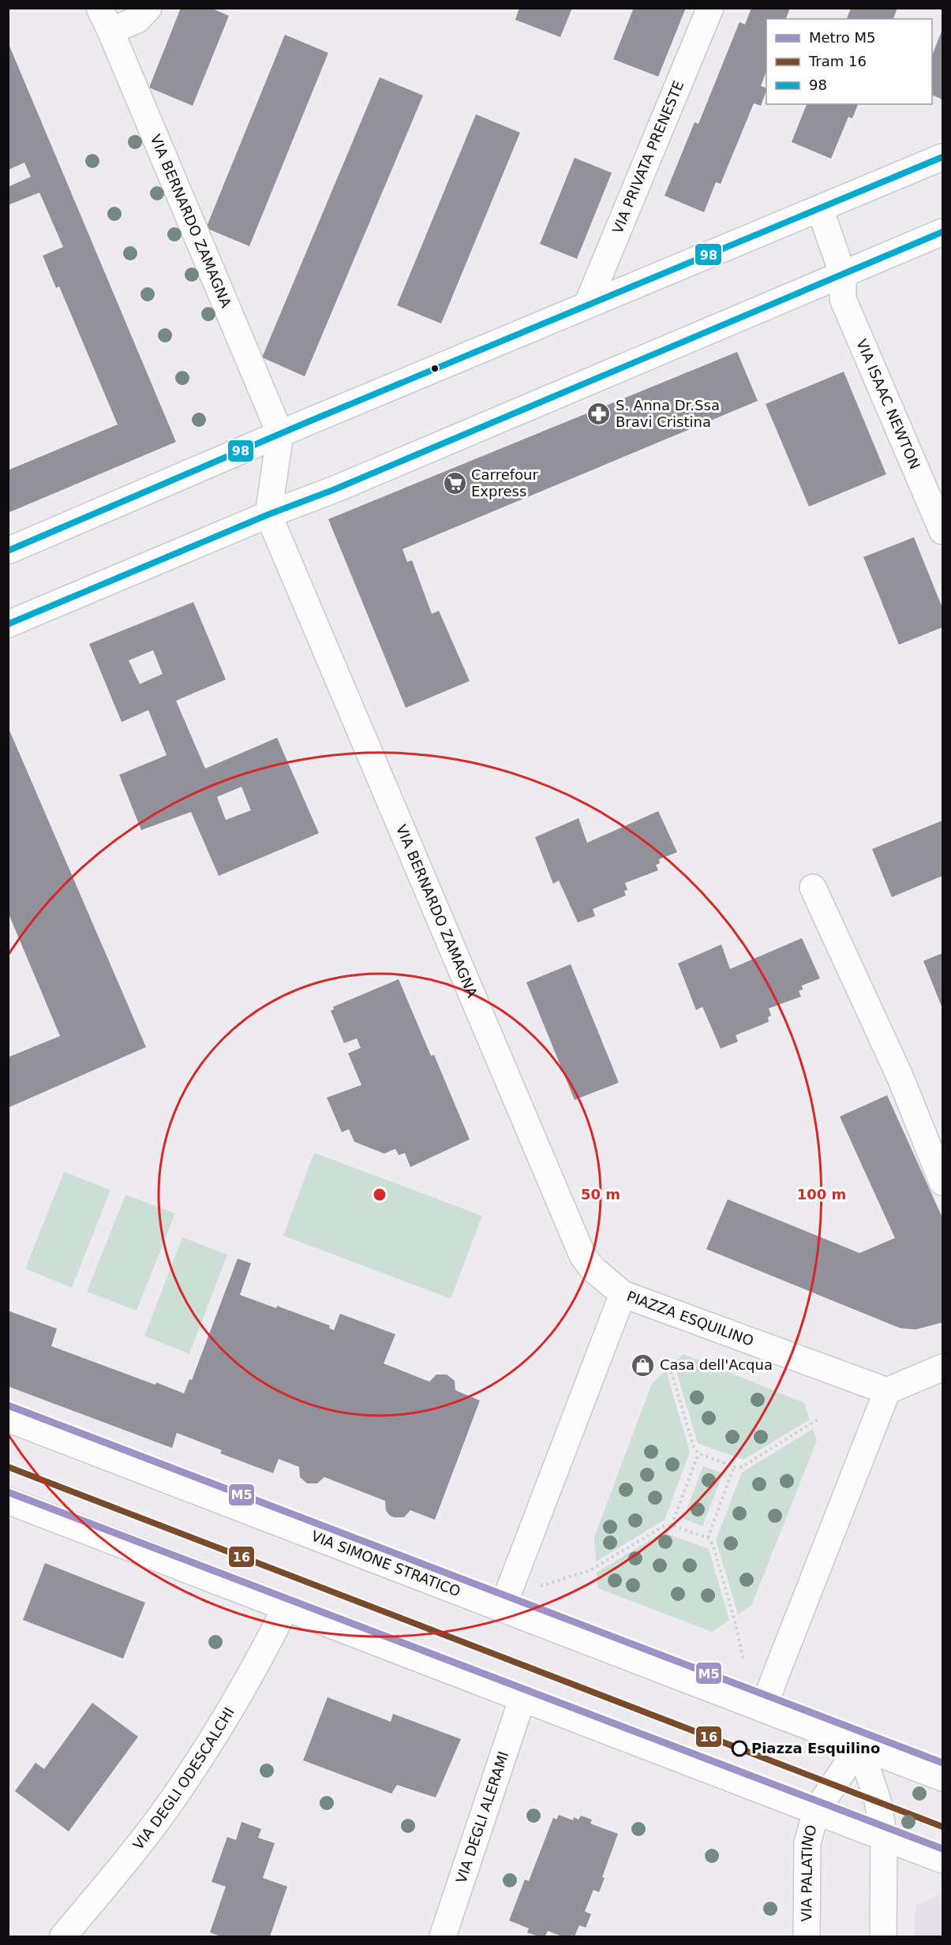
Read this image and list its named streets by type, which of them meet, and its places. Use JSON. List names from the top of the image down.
{
  "streets": {
    "street": [
      "VIA PRIVATA PRENESTE",
      "VIA BERNARDO ZAMAGNA",
      "VIA ISAAC NEWTON",
      "PIAZZA ESQUILINO",
      "VIA SIMONE STRATICO",
      "VIA DEGLI ODESCALCHI",
      "VIA DEGLI ALERAMI",
      "VIA PALATINO"
    ]
  },
  "crossings": [
    ["VIA BERNARDO ZAMAGNA", "PIAZZA ESQUILINO"],
    ["PIAZZA ESQUILINO", "VIA SIMONE STRATICO"],
    ["VIA SIMONE STRATICO", "VIA PALATINO"]
  ],
  "places": {
    "pharmacy": ["S. Anna Dr.Ssa Bravi Cristina"],
    "supermarket": ["Carrefour Express"],
    "shop": ["Casa dell'Acqua"],
    "other": ["Piazza Esquilino"]
  },
  "lines": ["transit line 98", "metro line M5", "tram line 16"],
  "legend": ["Metro M5", "Tram 16", "98"],
  "rings": ["50 m", "100 m"]
}
